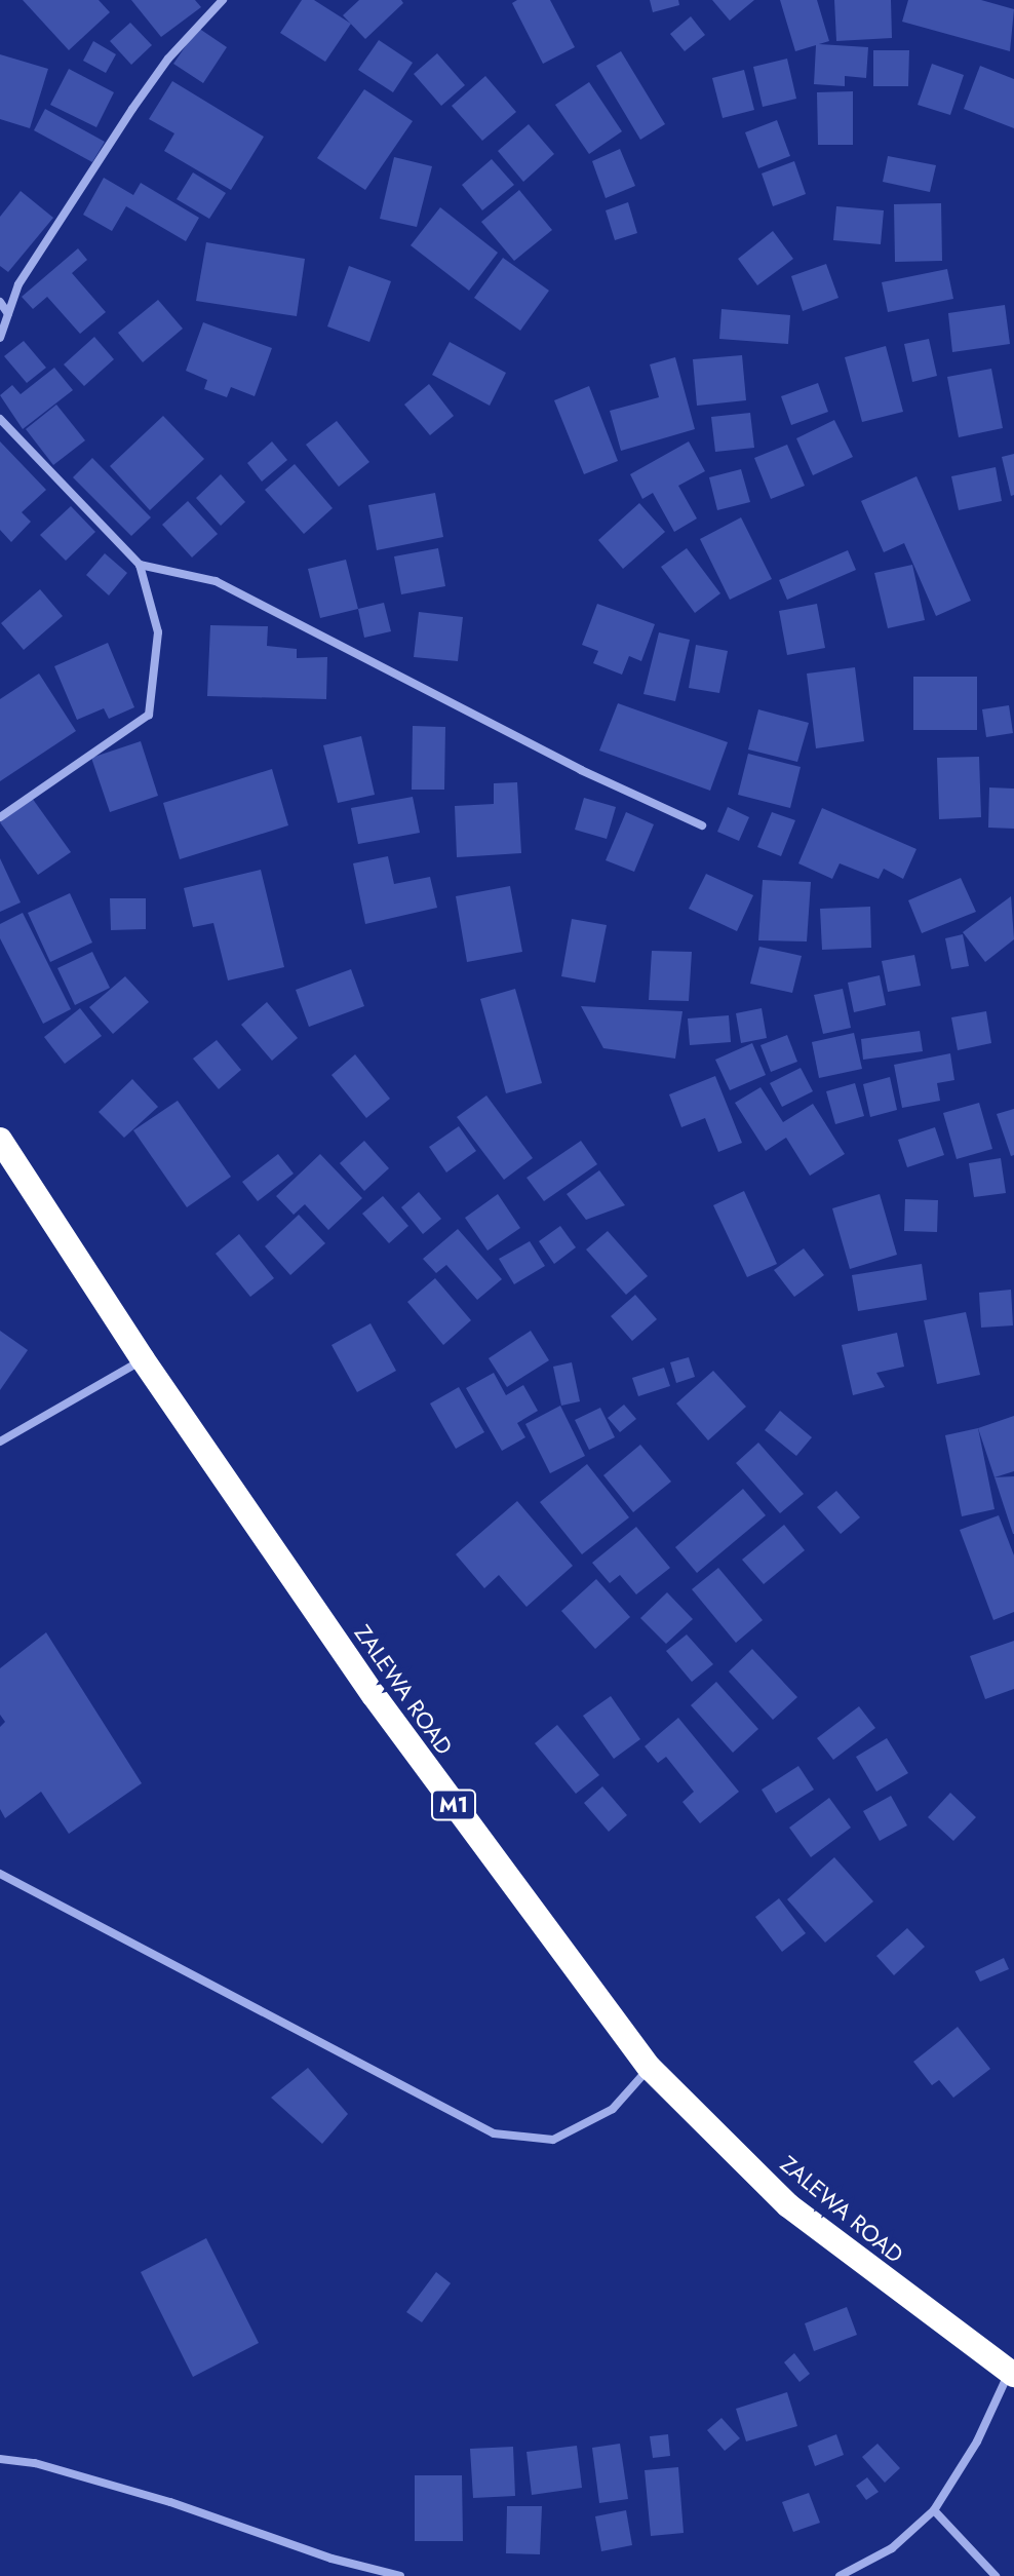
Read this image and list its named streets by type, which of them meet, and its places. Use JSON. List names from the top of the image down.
{
  "streets": {
    "highway": ["ZALEWA ROAD", "M1"]
  }
}
